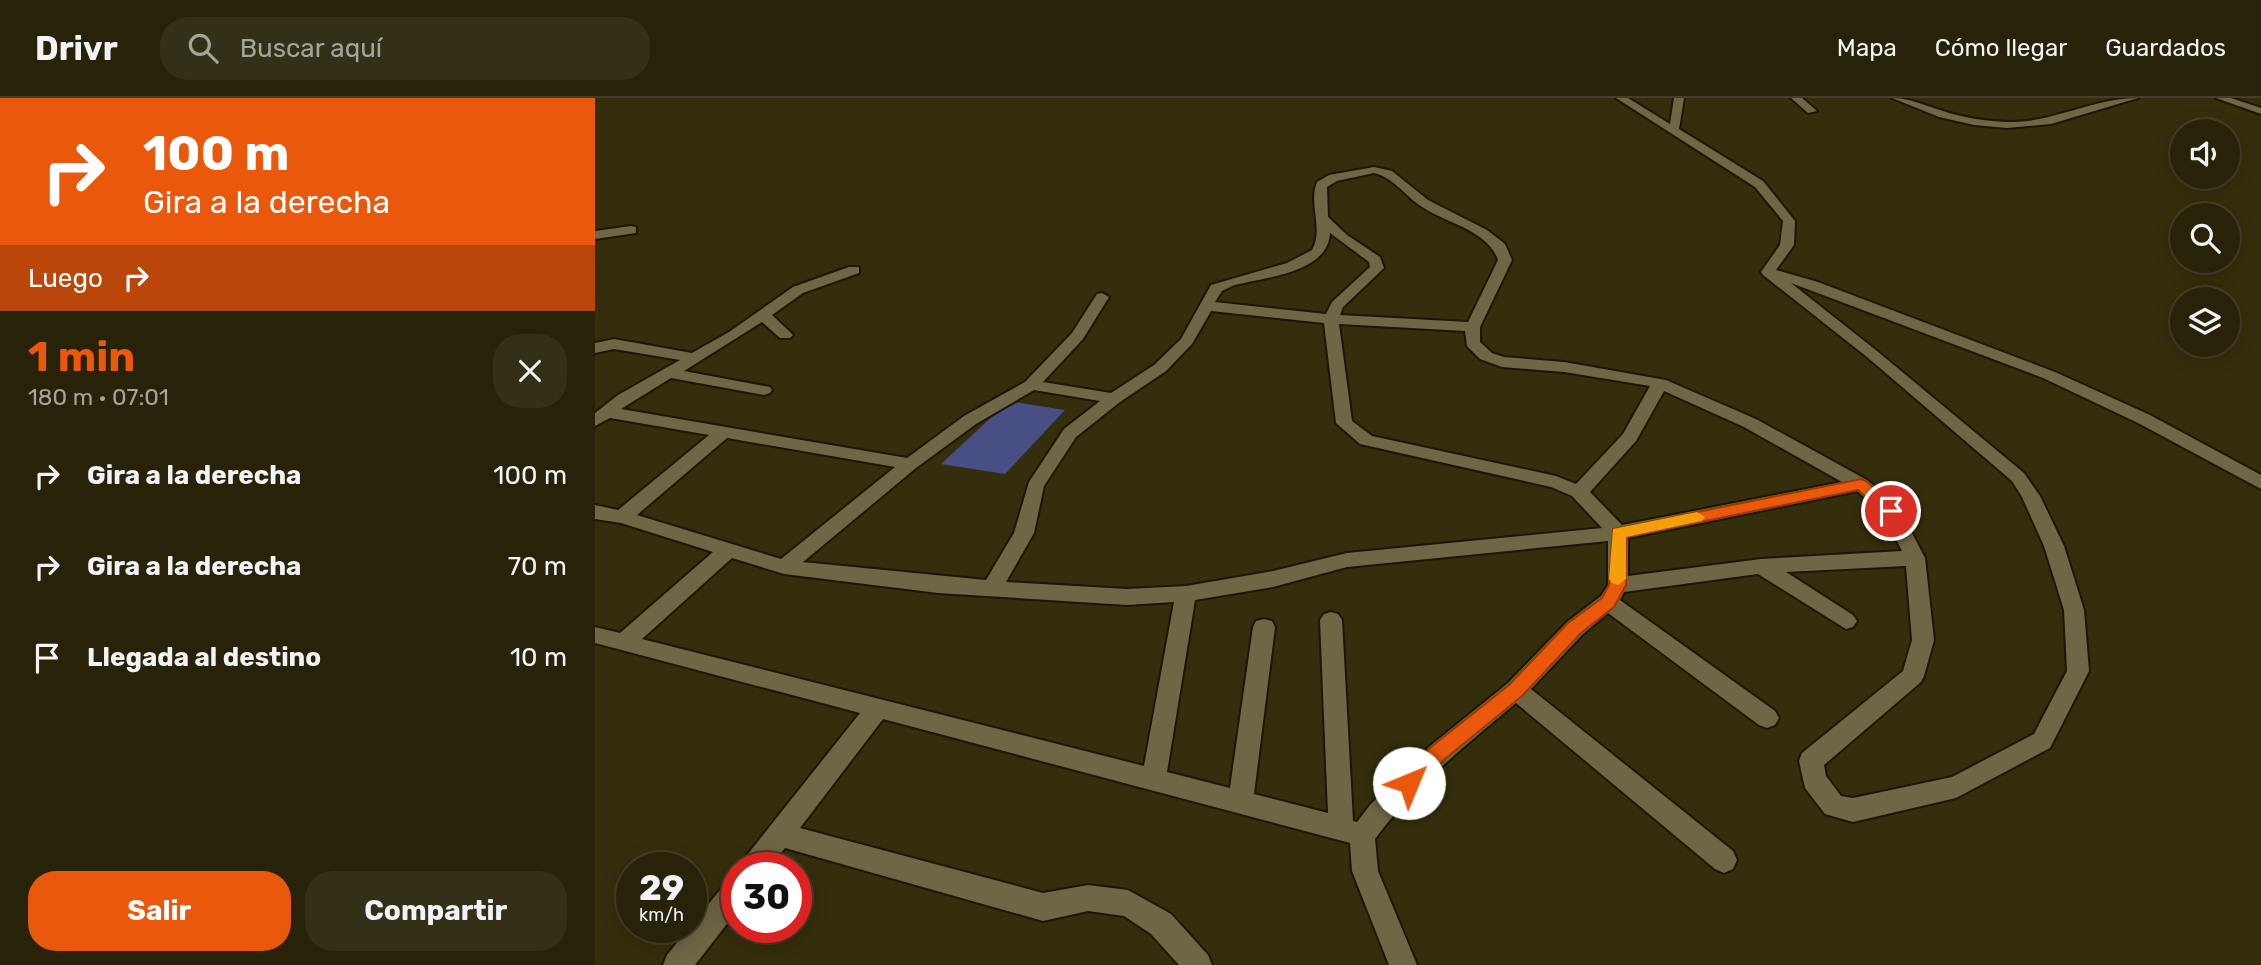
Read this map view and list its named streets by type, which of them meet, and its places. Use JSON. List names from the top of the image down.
{
  "page": {
    "header": "Drivr",
    "search": "Buscar aquí",
    "nav": ["Mapa", "Cómo llegar", "Guardados"],
    "turn": ["100 m", "Gira a la derecha"],
    "then": "Luego",
    "heading": ["1 min", "180 m · 07:01"],
    "list": [
      {
        "name": "Gira a la derecha",
        "value": "100 m"
      },
      {
        "name": "Gira a la derecha",
        "value": "70 m"
      },
      {
        "name": "Llegada al destino",
        "value": "10 m"
      }
    ],
    "speed": "29 km/h",
    "limit": "30",
    "buttons": ["Salir", "Compartir"]
  }
}
